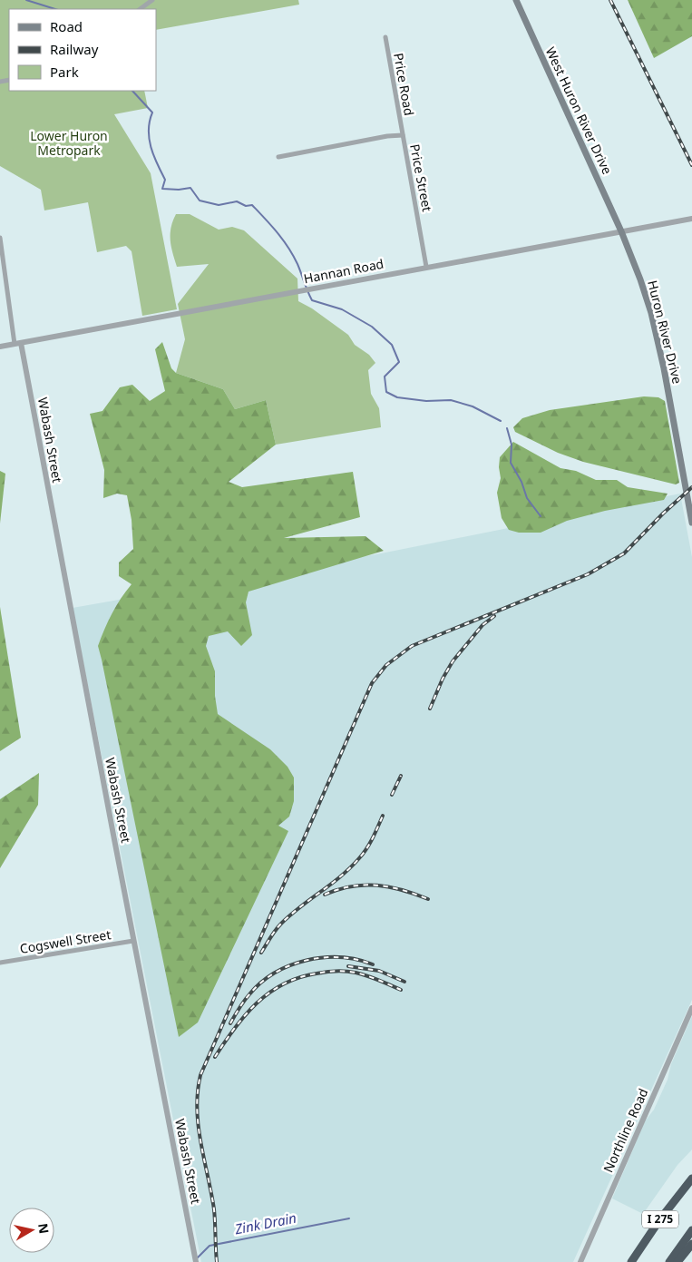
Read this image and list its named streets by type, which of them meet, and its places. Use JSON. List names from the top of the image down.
{
  "streets": {
    "highway": ["I 275"],
    "main road": ["West Huron River Drive", "Huron River Drive"],
    "street": [
      "Price Road",
      "Price Street",
      "Hannan Road",
      "Wabash Street",
      "Cogswell Street",
      "Northline Road"
    ]
  },
  "crossings": [
    ["Price Road", "Price Street"],
    ["West Huron River Drive", "Hannan Road"],
    ["West Huron River Drive", "Huron River Drive"],
    ["Price Street", "Hannan Road"],
    ["Hannan Road", "Huron River Drive"],
    ["Hannan Road", "Wabash Street"],
    ["Wabash Street", "Cogswell Street"]
  ],
  "water": ["Zink Drain"],
  "parks": ["Lower Huron Metropark"],
  "legend": ["Road", "Railway", "Park"],
  "north": "right"
}
